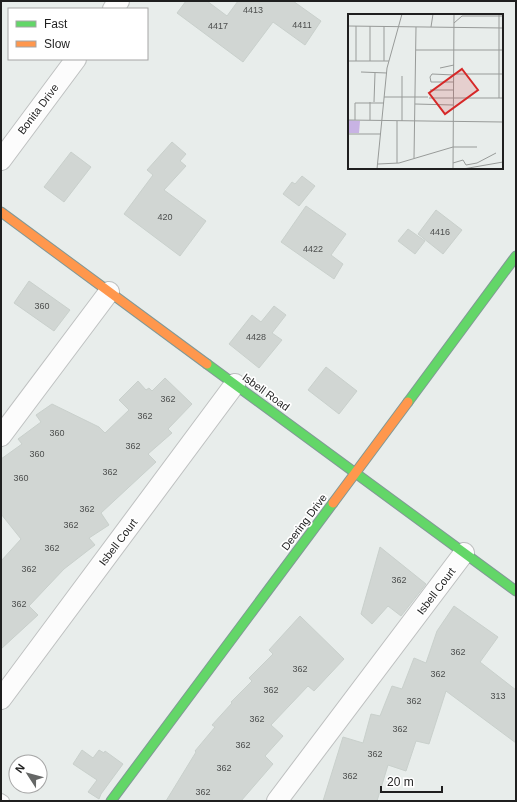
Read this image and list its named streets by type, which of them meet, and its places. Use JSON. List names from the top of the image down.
{
  "streets": {
    "street": [
      "Bonita Drive",
      "Isbell Road",
      "Deering Drive",
      "Isbell Court"
    ]
  },
  "crossings": [
    ["Isbell Road", "Deering Drive"],
    ["Isbell Road", "Isbell Court"]
  ],
  "house_numbers": [
    "4413",
    "4411",
    "4417",
    "420",
    "4416",
    "4422",
    "360",
    "4428",
    "362",
    "362",
    "360",
    "362",
    "360",
    "362",
    "360",
    "362",
    "362",
    "362",
    "362",
    "362",
    "362",
    "362",
    "362",
    "362",
    "362",
    "313",
    "362",
    "362",
    "362",
    "362",
    "362",
    "362",
    "362",
    "362"
  ],
  "legend": ["Fast", "Slow"],
  "scale_bar": "20 m",
  "north": "top left"
}
